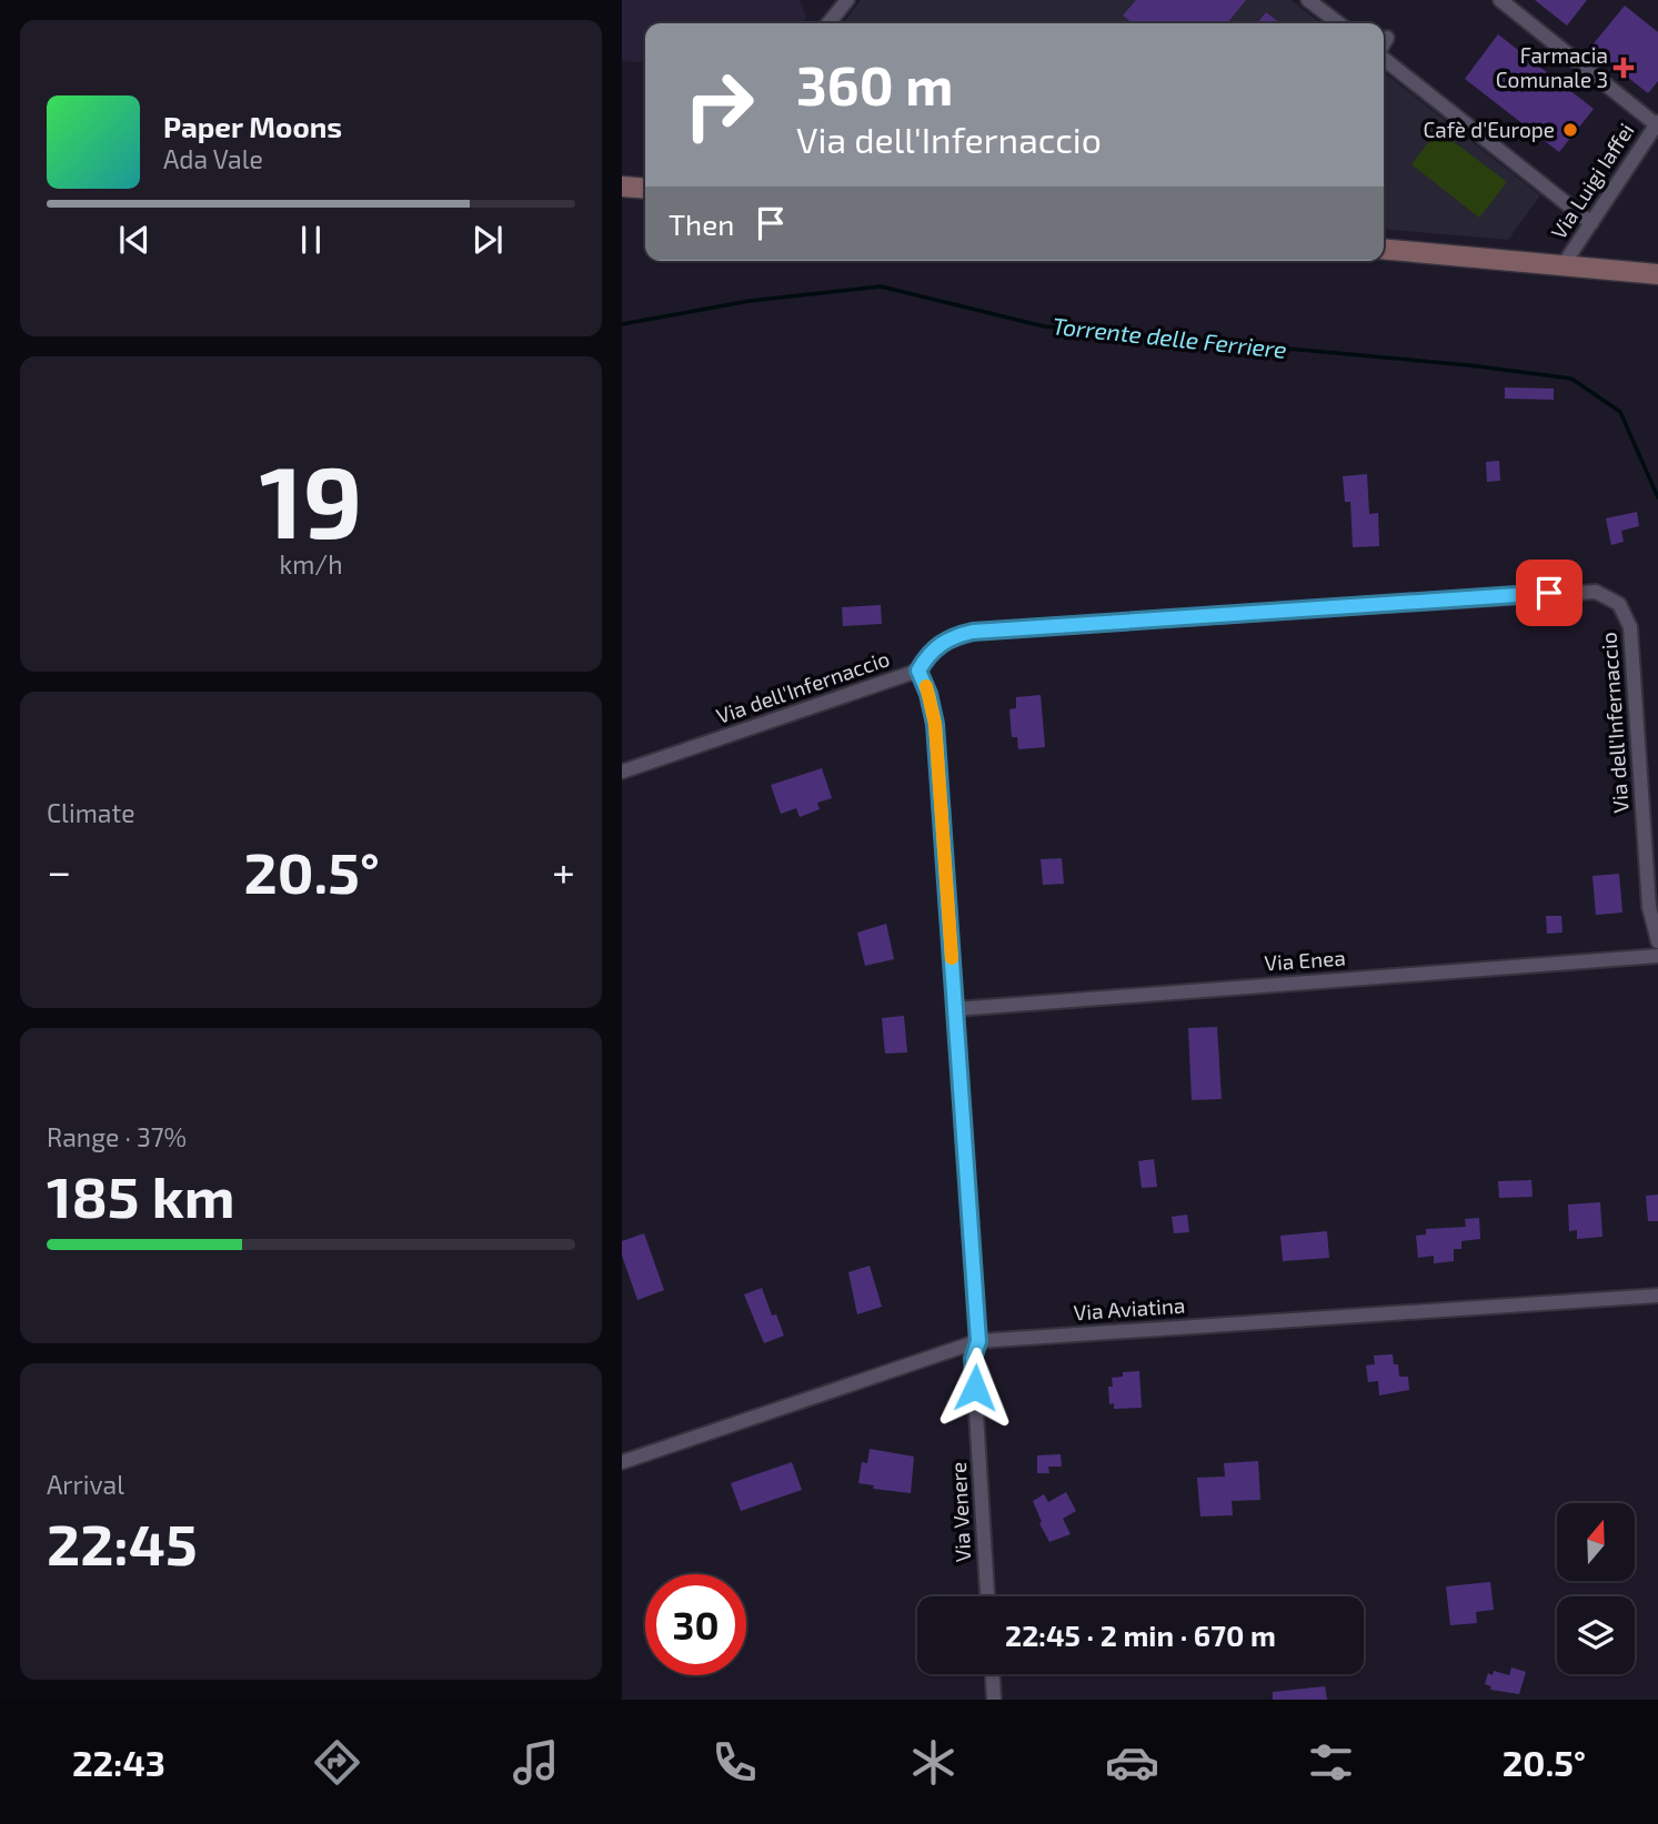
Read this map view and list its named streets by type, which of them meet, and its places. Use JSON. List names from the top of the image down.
{
  "streets": {
    "street": [
      "Via Luigi Iaffei",
      "Via dell'Infernaccio",
      "Via Enea",
      "Via Aviatina",
      "Via Venere"
    ]
  },
  "crossings": [
    ["Via dell'Infernaccio", "Via Venere"],
    ["Via Enea", "Via Venere"],
    ["Via Aviatina", "Via Venere"]
  ],
  "water": ["Torrente delle Ferriere"],
  "places": {
    "health": ["Farmacia Comunale 3"],
    "other": ["Cafè d'Europe"]
  },
  "north": "top",
  "page": {
    "turn": ["360 m", "Via dell'Infernaccio"],
    "song": ["Paper Moons", "Ada Vale"],
    "then": "Then",
    "tile": [
      ["19", "km/h"],
      "Climate",
      ["Range · 37%", "185 km"],
      ["Arrival", "22:45"]
    ],
    "heat": ["−", "20.5°", "+"],
    "limit": "30",
    "trip": "22:45 · 2 min · 670 m",
    "tabs": ["22:43", "20.5°"]
  }
}
